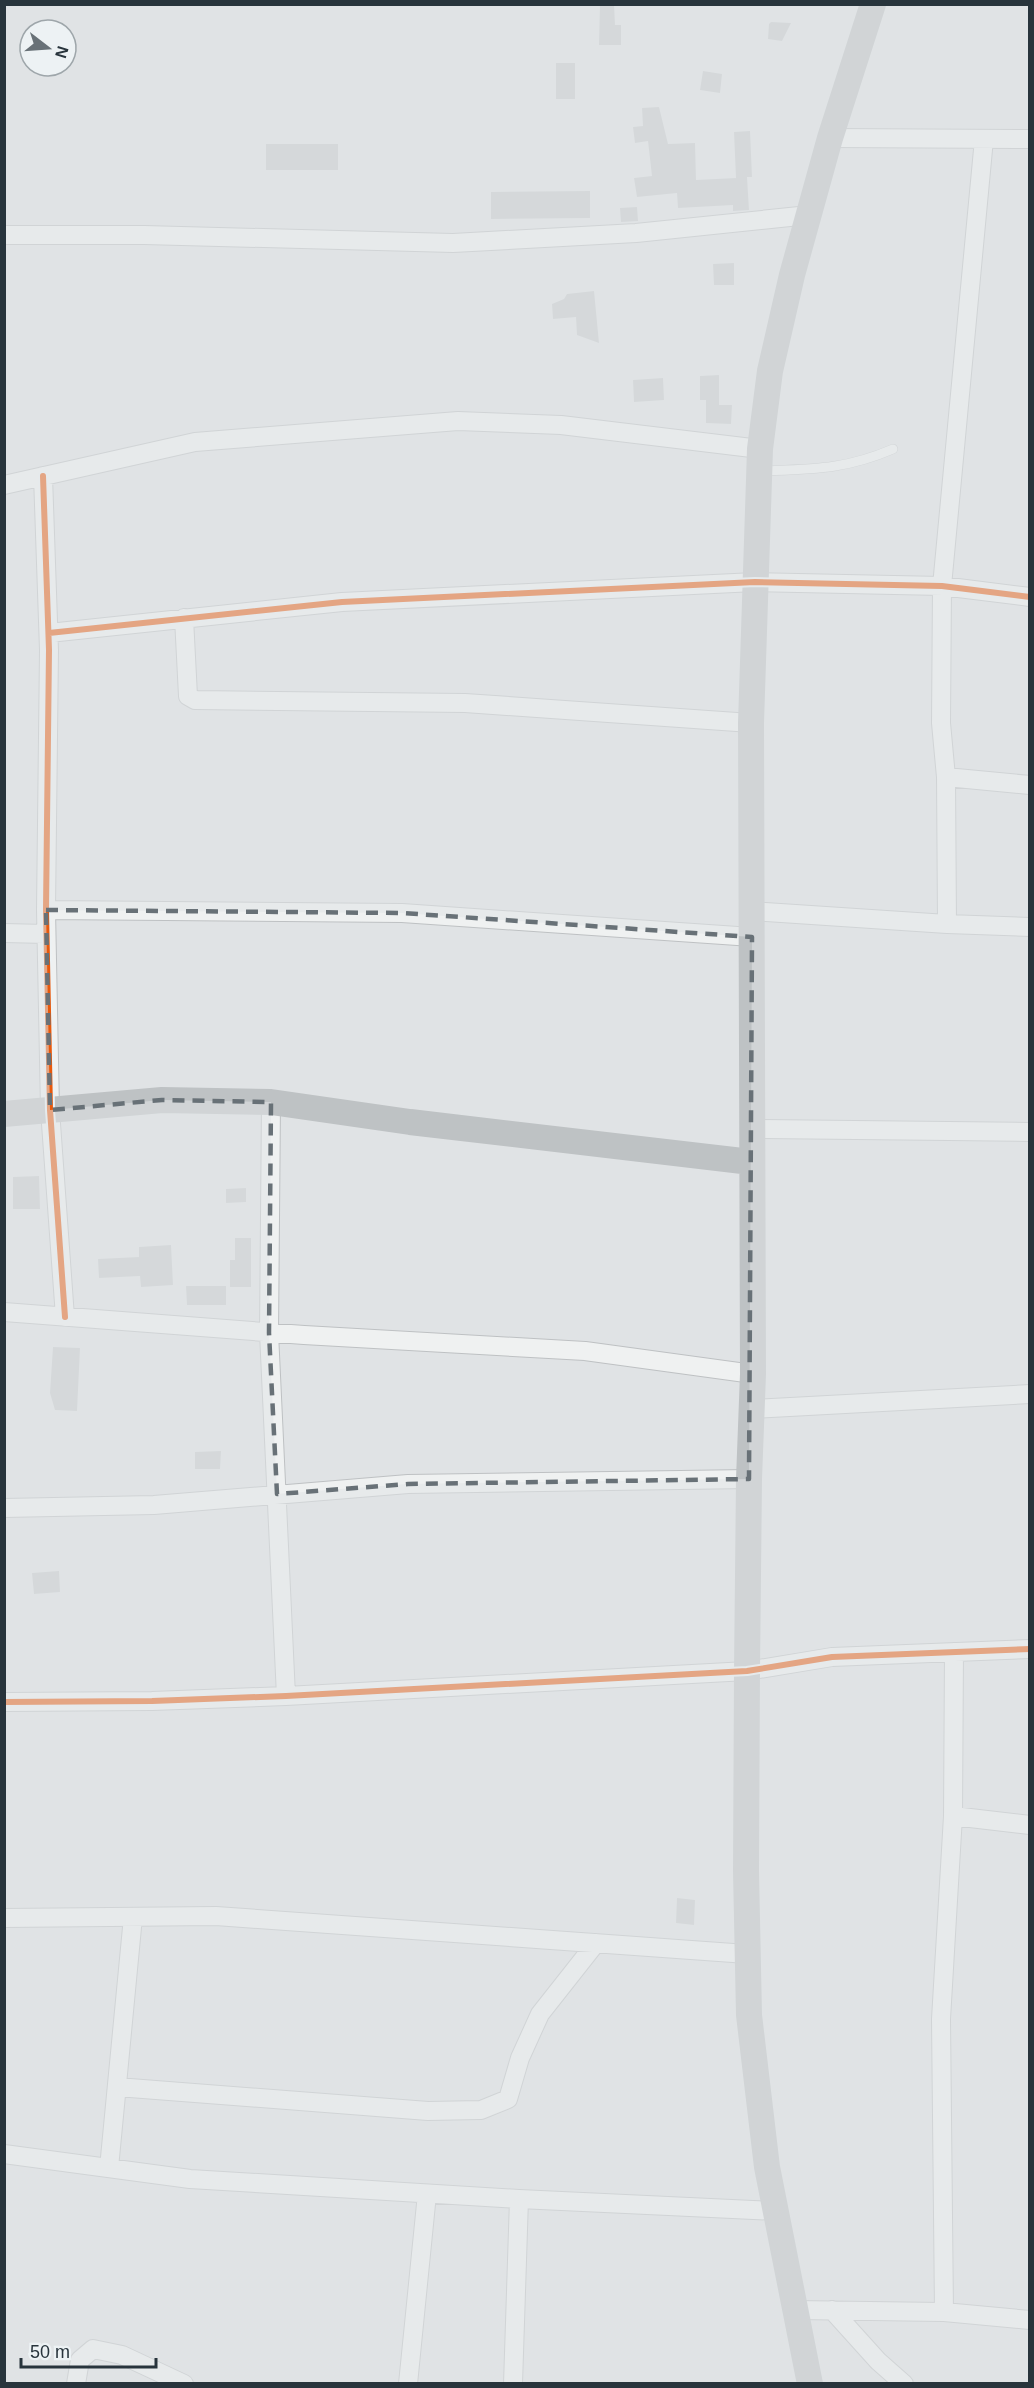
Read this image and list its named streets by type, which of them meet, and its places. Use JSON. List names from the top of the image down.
{
  "scale_bar": "50 m",
  "north": "right"
}
